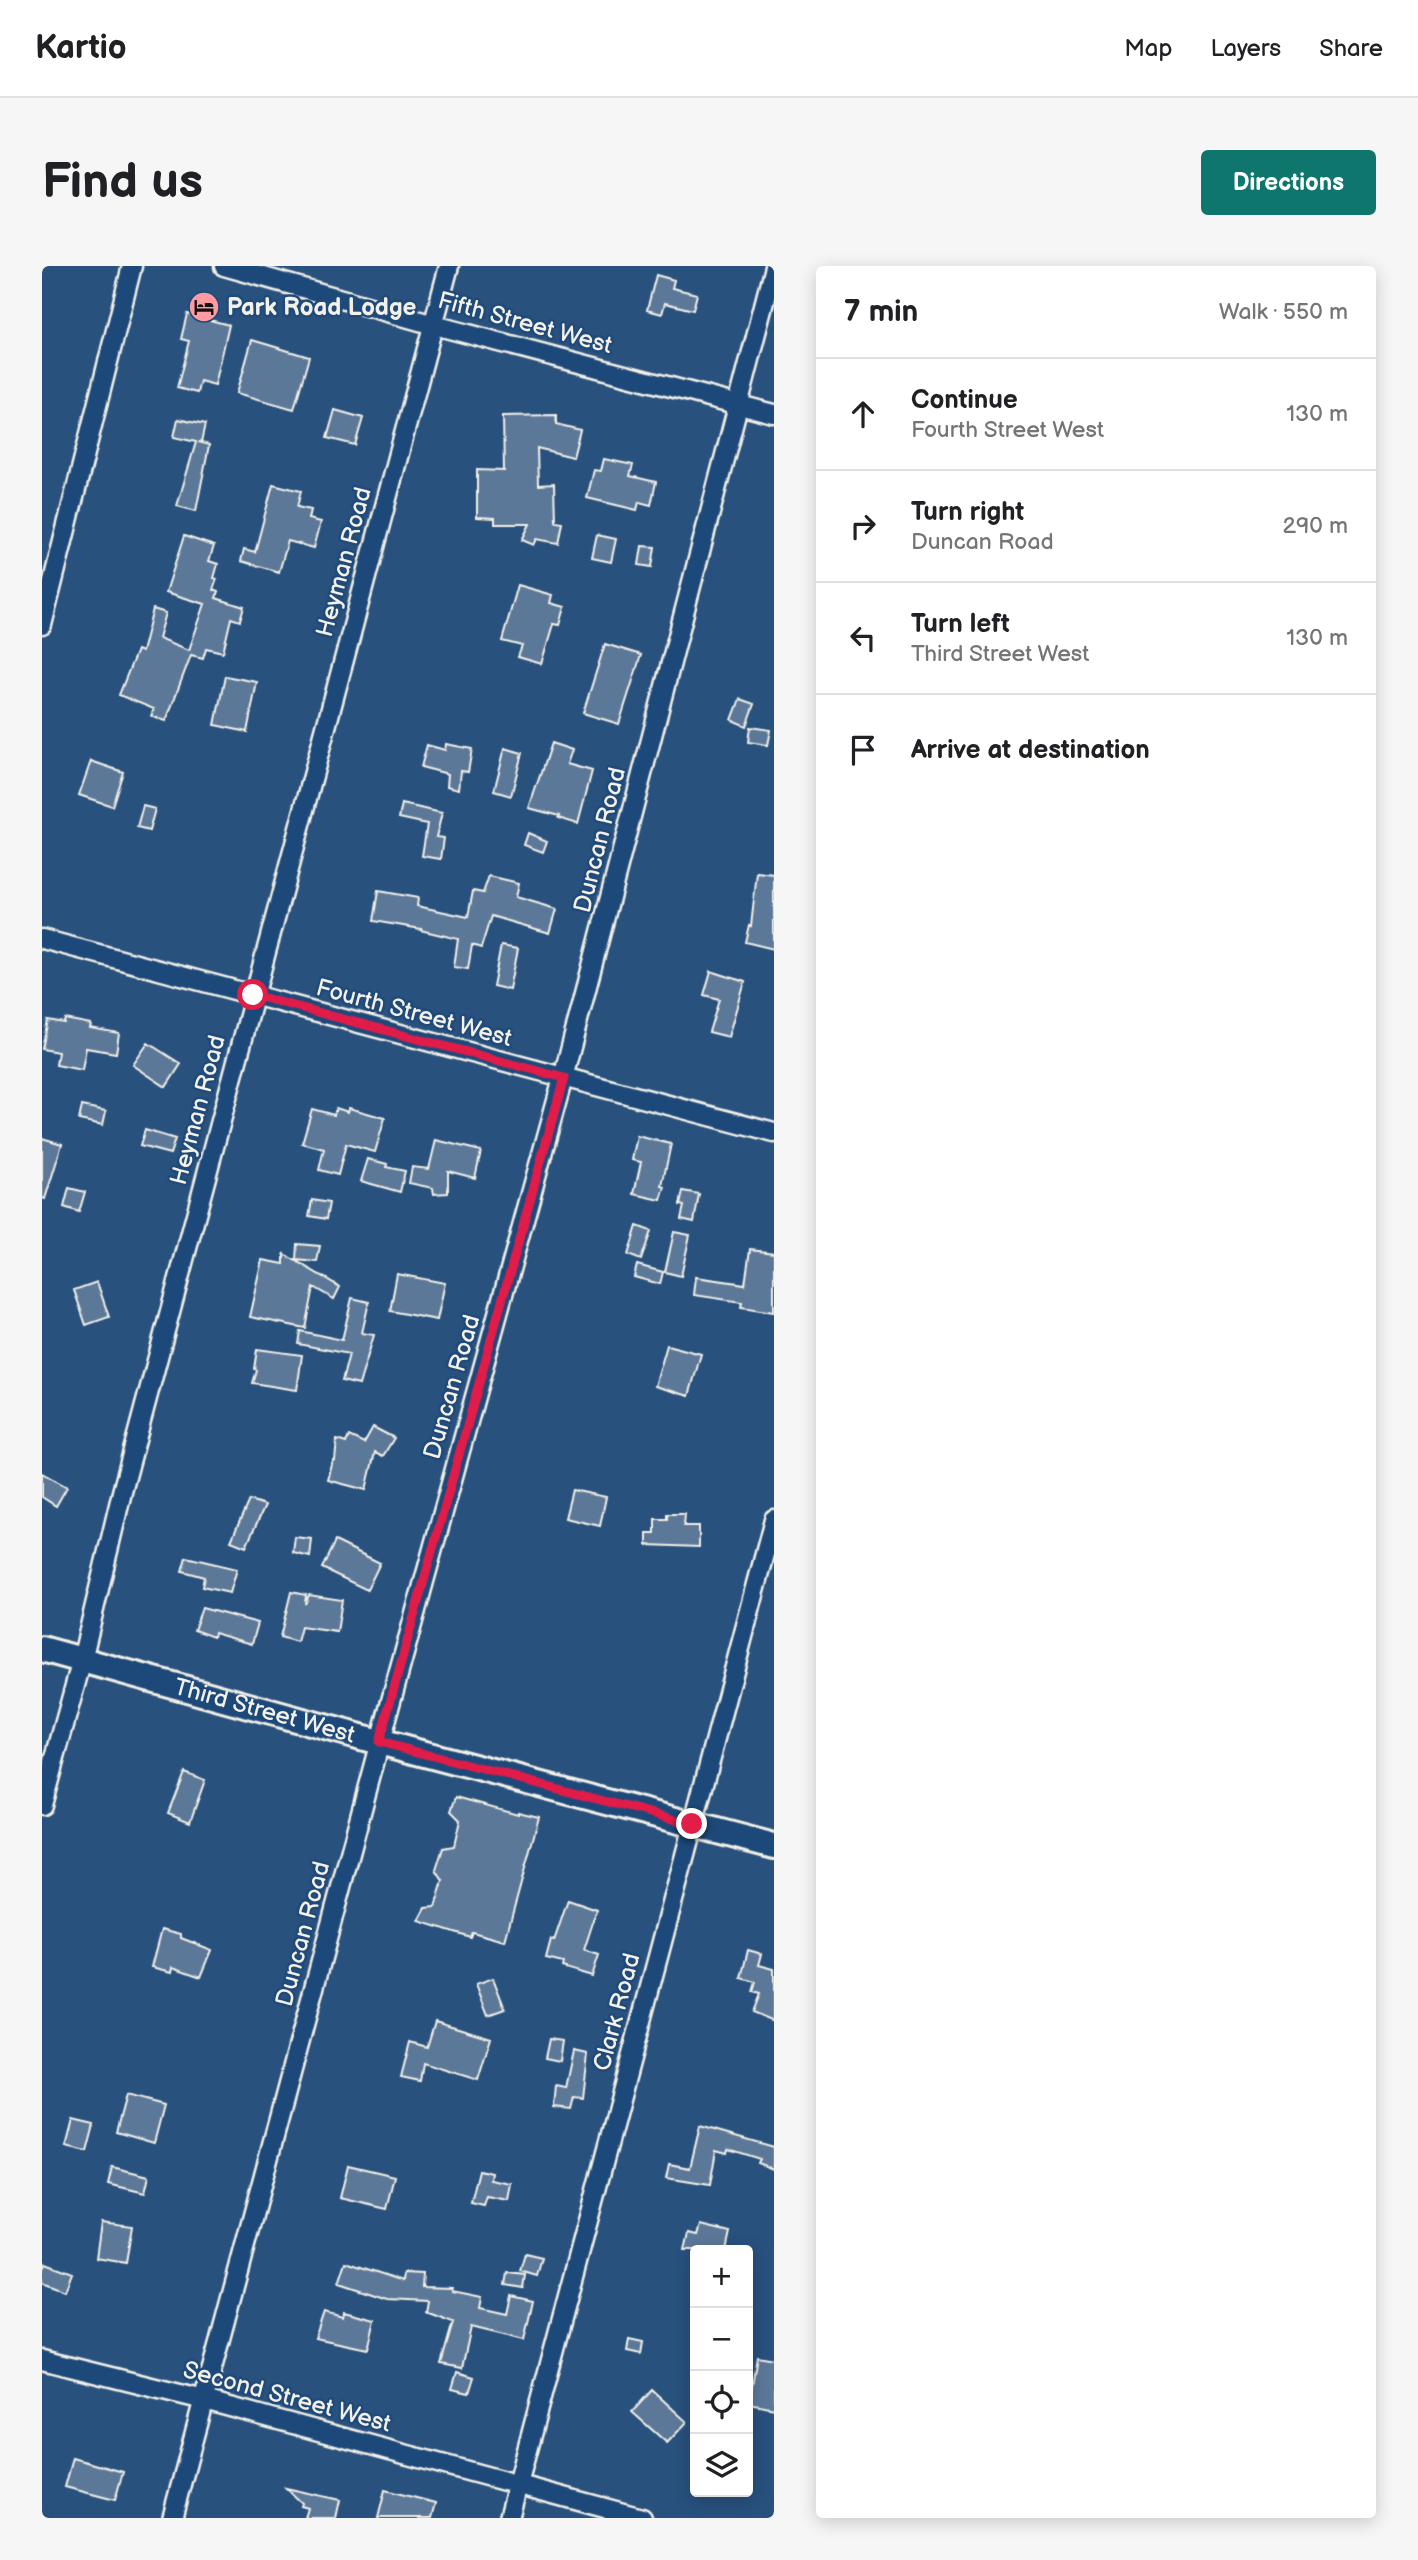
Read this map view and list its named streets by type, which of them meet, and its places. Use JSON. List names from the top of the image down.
{
  "streets": {
    "main road": ["Third Street West"],
    "street": [
      "Fifth Street West",
      "Heyman Road",
      "Duncan Road",
      "Fourth Street West",
      "Clark Road",
      "Second Street West"
    ]
  },
  "crossings": [
    ["Fifth Street West", "Heyman Road"],
    ["Fifth Street West", "Duncan Road"],
    ["Heyman Road", "Fourth Street West"],
    ["Heyman Road", "Third Street West"],
    ["Duncan Road", "Fourth Street West"],
    ["Duncan Road", "Third Street West"],
    ["Duncan Road", "Second Street West"],
    ["Third Street West", "Clark Road"],
    ["Clark Road", "Second Street West"]
  ],
  "places": {
    "hotel": ["Park Road Lodge"]
  },
  "page": {
    "header": "Kartio",
    "nav": ["Map", "Layers", "Share"],
    "buttons": "Directions",
    "title": "Find us",
    "heading": ["7 min", "Walk · 550 m"],
    "list": [
      ["Continue", "Fourth Street West", "130 m"],
      ["Turn right", "Duncan Road", "290 m"],
      ["Turn left", "Third Street West", "130 m"],
      "Arrive at destination"
    ],
    "map_buttons": ["+", "−"]
  }
}
